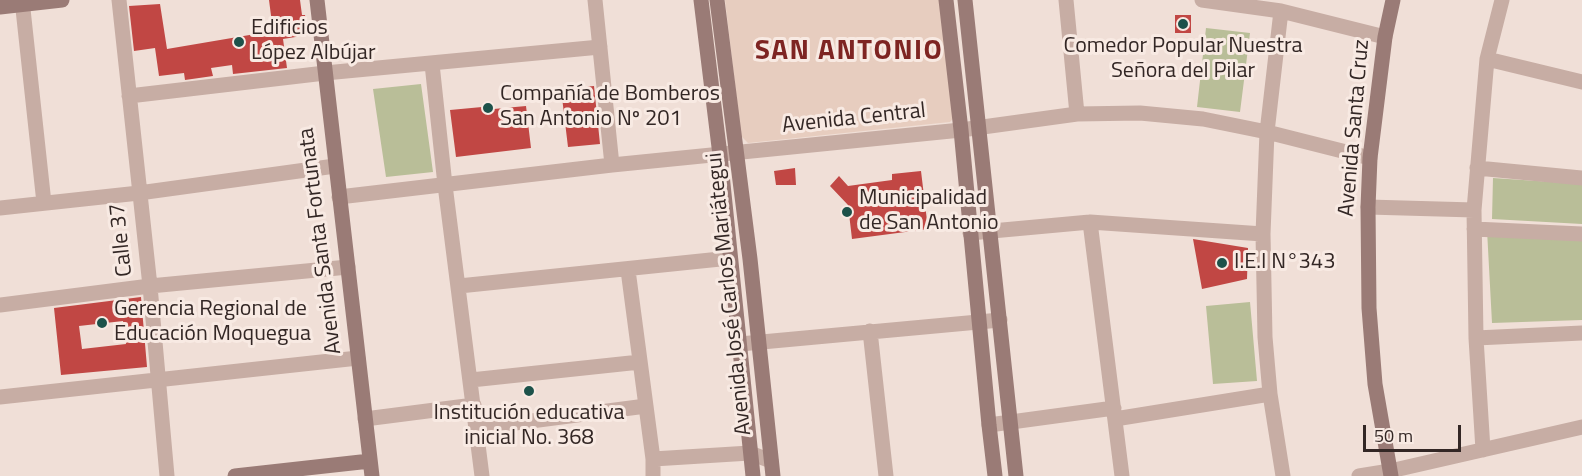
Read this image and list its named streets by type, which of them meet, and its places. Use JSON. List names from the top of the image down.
{
  "streets": {
    "street": [
      "Avenida Central",
      "Avenida Santa Cruz",
      "Calle 37",
      "Avenida Santa Fortunata",
      "Avenida José Carlos Mariátegui"
    ]
  },
  "crossings": [
    ["Avenida Central", "Avenida Santa Cruz"],
    ["Avenida Central", "Avenida Santa Fortunata"],
    ["Avenida Central", "Avenida José Carlos Mariátegui"]
  ],
  "districts": ["SAN ANTONIO"],
  "places": [
    "Comedor Popular Nuestra Señora del Pilar",
    "Edificios López Albújar",
    "Compañía de Bomberos San Antonio Nº 201",
    "Municipalidad de San Antonio",
    "I.E.I N°343",
    "Gerencia Regional de Educación Moquegua",
    "Institución educativa inicial No. 368"
  ],
  "scale_bar": "50 m"
}
